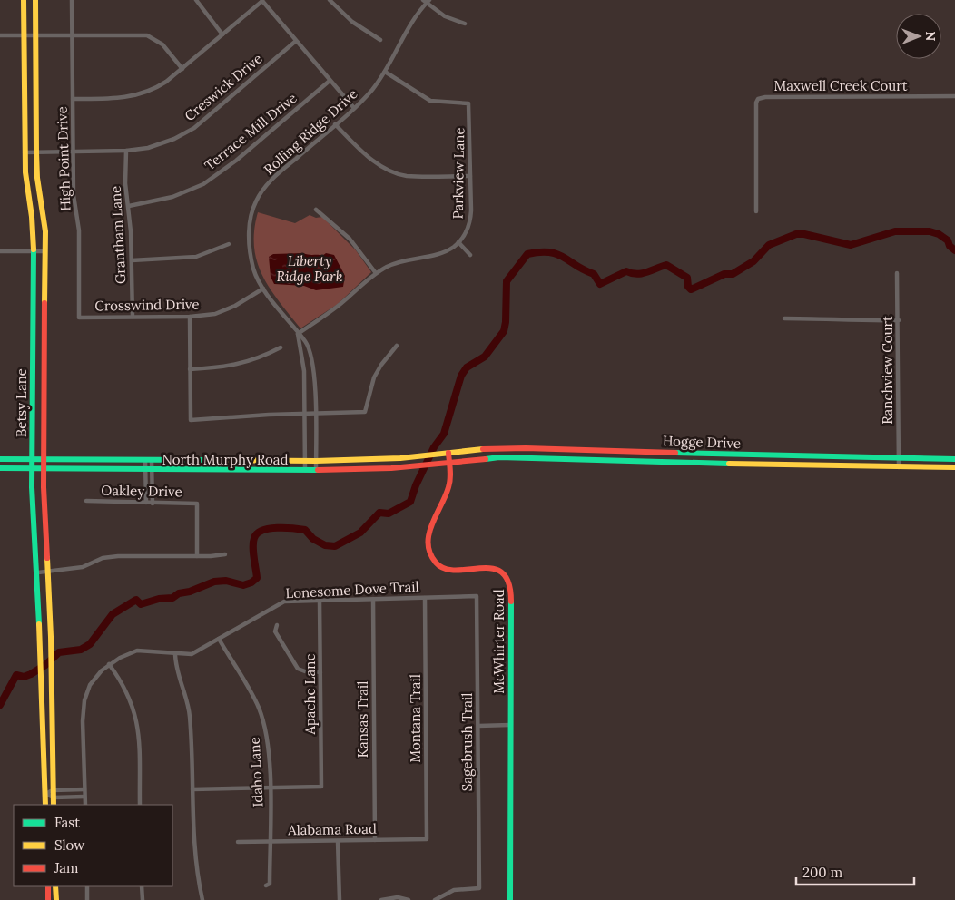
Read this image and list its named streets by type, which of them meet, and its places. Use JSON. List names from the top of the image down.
{
  "streets": {
    "main road": [
      "Betsy Lane",
      "Hogge Drive",
      "North Murphy Road",
      "McWhirter Road"
    ],
    "street": [
      "Maxwell Creek Court",
      "Creswick Drive",
      "Terrace Mill Drive",
      "Rolling Ridge Drive",
      "High Point Drive",
      "Parkview Lane",
      "Grantham Lane",
      "Crosswind Drive",
      "Ranchview Court",
      "Oakley Drive",
      "Lonesome Dove Trail",
      "Apache Lane",
      "Montana Trail",
      "Kansas Trail",
      "Sagebrush Trail",
      "Idaho Lane",
      "Alabama Road"
    ]
  },
  "crossings": [
    ["Creswick Drive", "High Point Drive"],
    ["Creswick Drive", "Grantham Lane"],
    ["Creswick Drive", "Betsy Lane"],
    ["Terrace Mill Drive", "Grantham Lane"],
    ["Rolling Ridge Drive", "Parkview Lane"],
    ["Rolling Ridge Drive", "Crosswind Drive"],
    ["Rolling Ridge Drive", "North Murphy Road"],
    ["High Point Drive", "Crosswind Drive"],
    ["Grantham Lane", "Crosswind Drive"],
    ["Ranchview Court", "Hogge Drive"],
    ["Betsy Lane", "North Murphy Road"],
    ["Hogge Drive", "North Murphy Road"],
    ["Hogge Drive", "McWhirter Road"],
    ["North Murphy Road", "McWhirter Road"],
    ["Lonesome Dove Trail", "Apache Lane"],
    ["Lonesome Dove Trail", "Montana Trail"],
    ["Lonesome Dove Trail", "Kansas Trail"],
    ["Lonesome Dove Trail", "Sagebrush Trail"],
    ["Lonesome Dove Trail", "Idaho Lane"],
    ["Apache Lane", "Idaho Lane"],
    ["Montana Trail", "Alabama Road"],
    ["Kansas Trail", "Alabama Road"],
    ["Idaho Lane", "Alabama Road"]
  ],
  "parks": ["Liberty Ridge Park"],
  "legend": ["Fast", "Slow", "Jam"],
  "scale_bar": "200 m",
  "north": "right"
}
